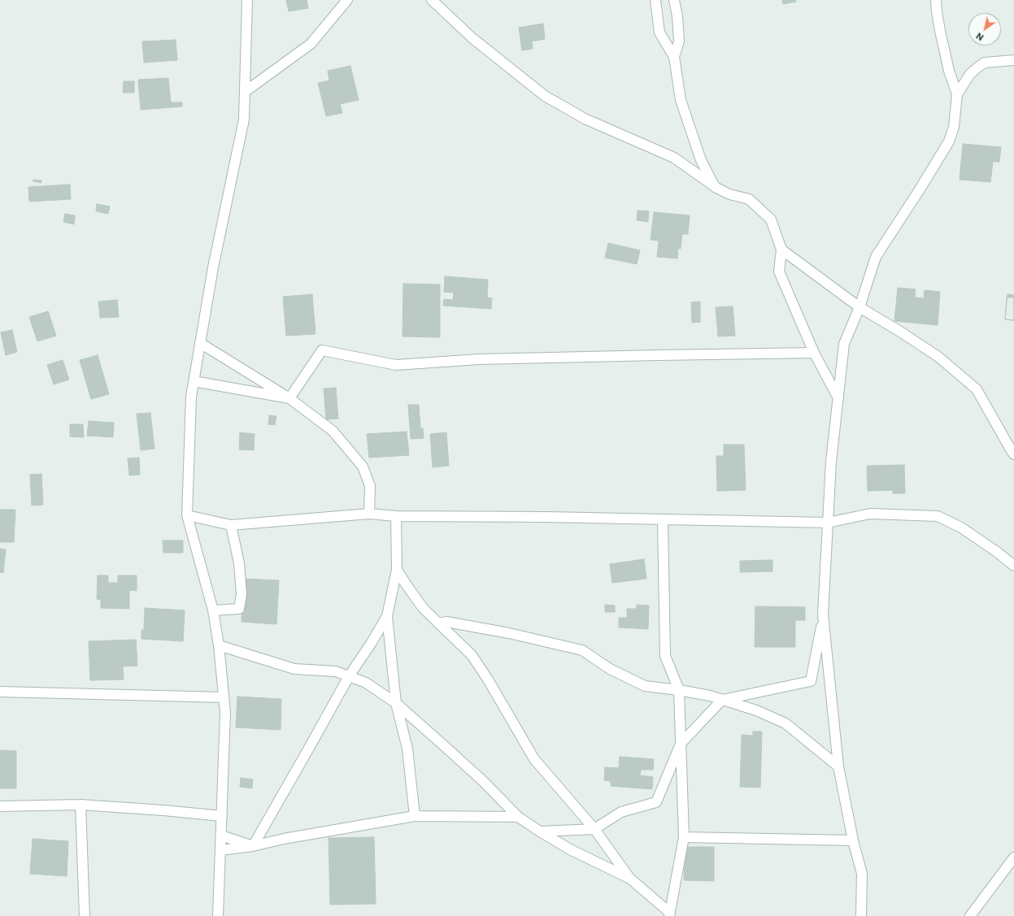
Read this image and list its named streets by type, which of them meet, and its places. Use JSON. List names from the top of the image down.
{
  "north": "bottom left"
}
